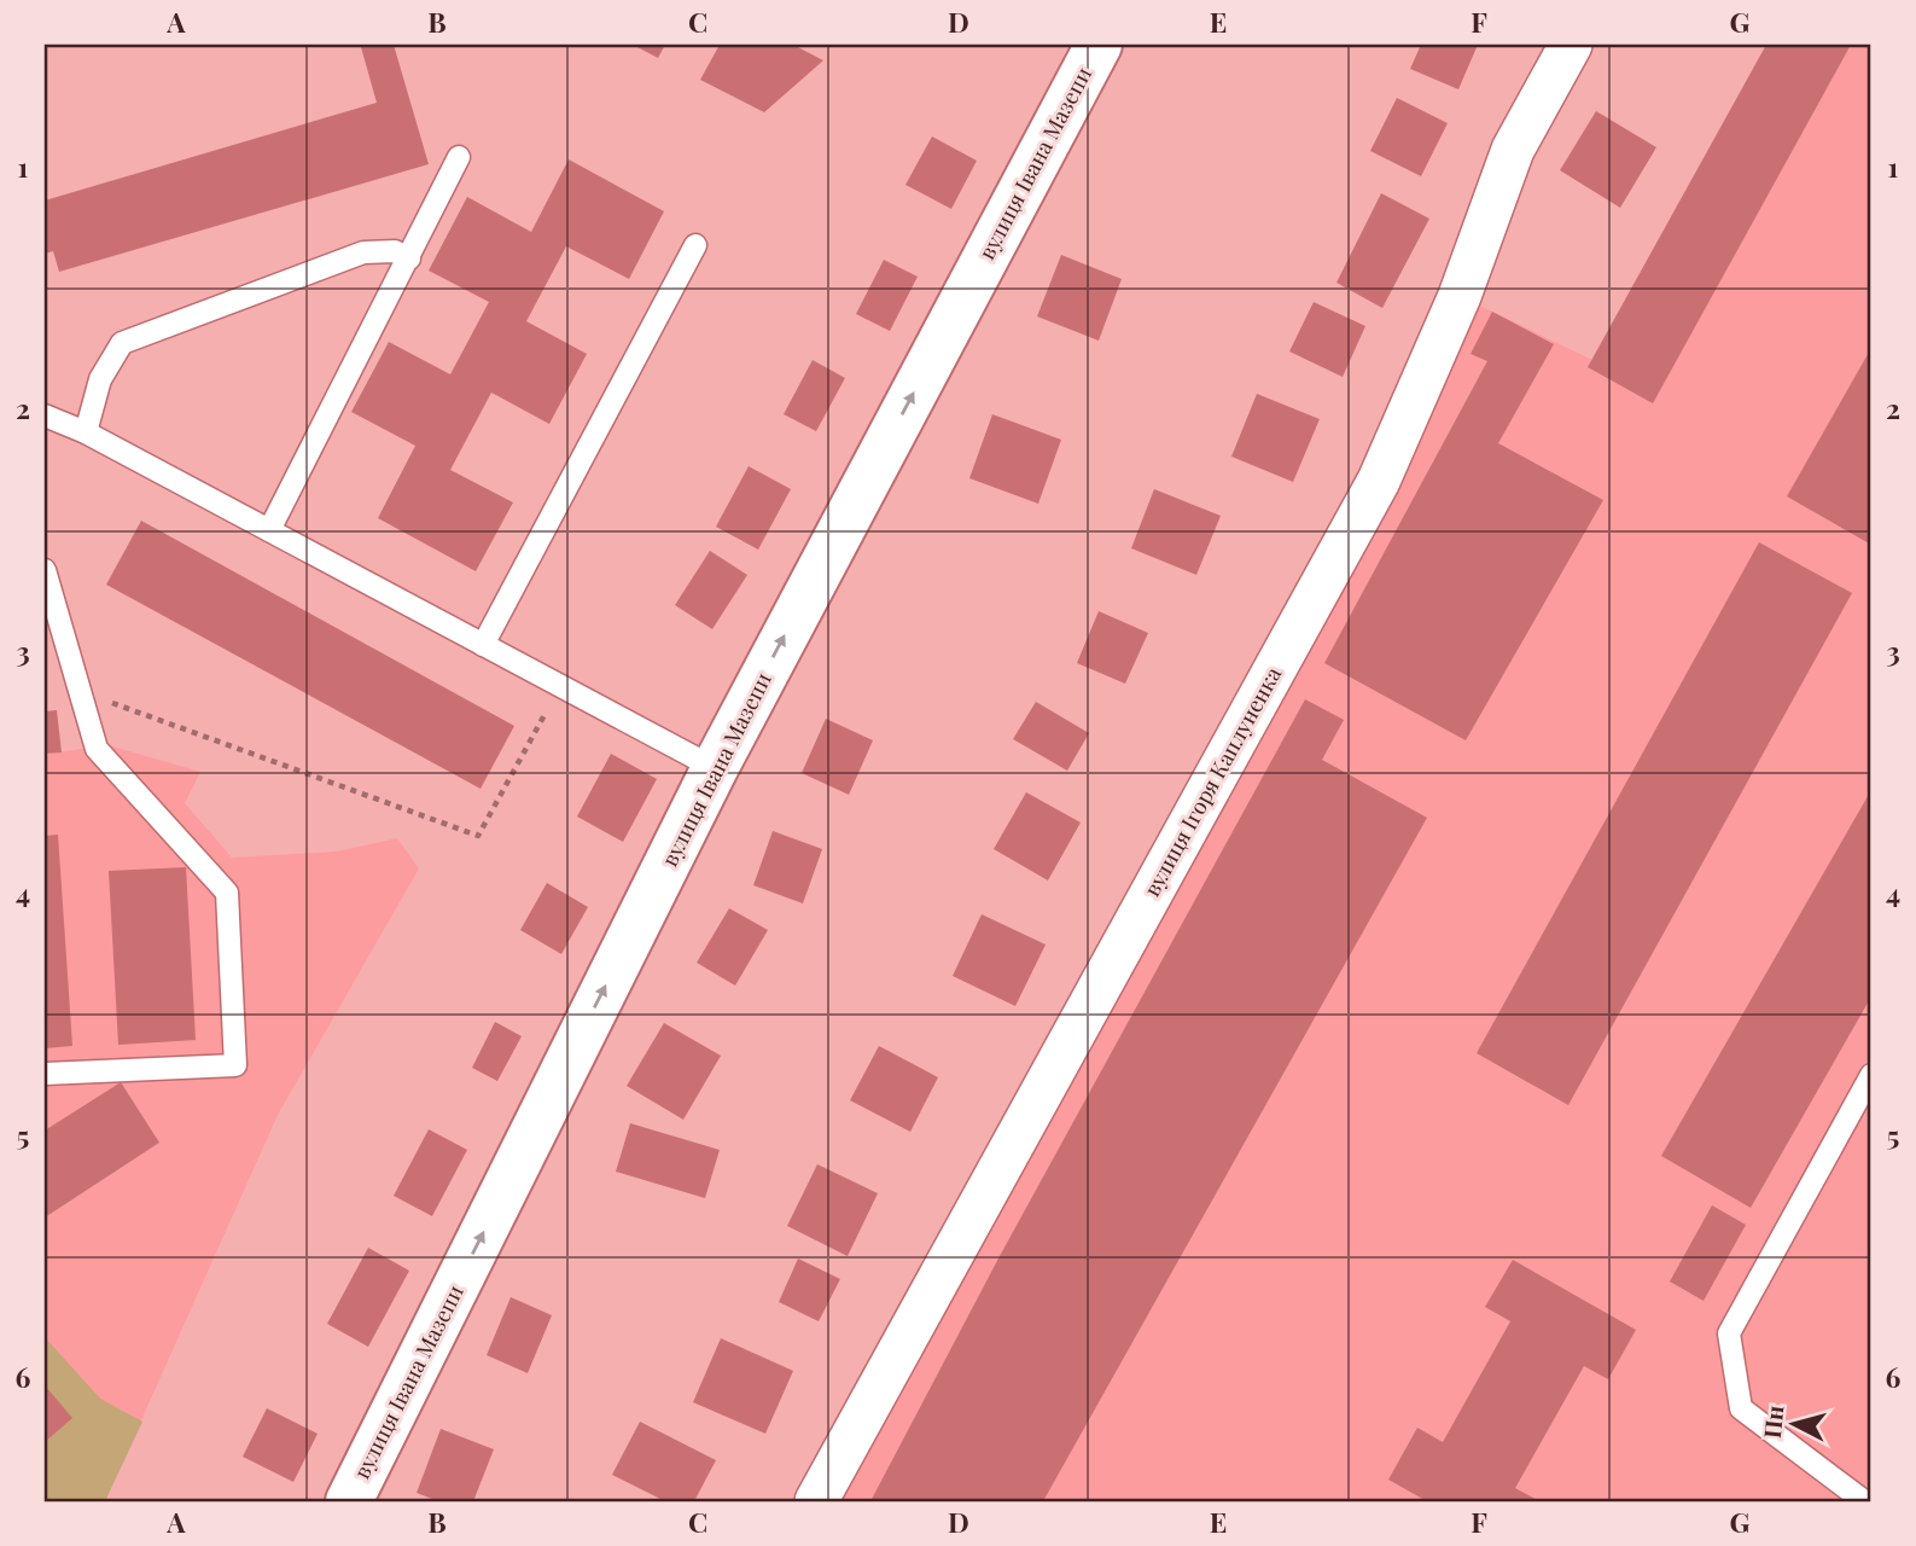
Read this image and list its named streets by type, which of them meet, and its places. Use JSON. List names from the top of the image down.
{
  "streets": {
    "street": ["вулиця Івана Мазепи", "вулиця Ігоря Каплуненка"]
  },
  "one_way": ["вулиця Івана Мазепи"],
  "north": "left",
  "grid": {
    "columns": [
      "A",
      "B",
      "C",
      "D",
      "E",
      "F",
      "G"
    ],
    "rows": [
      "1",
      "2",
      "3",
      "4",
      "5",
      "6"
    ]
  }
}
